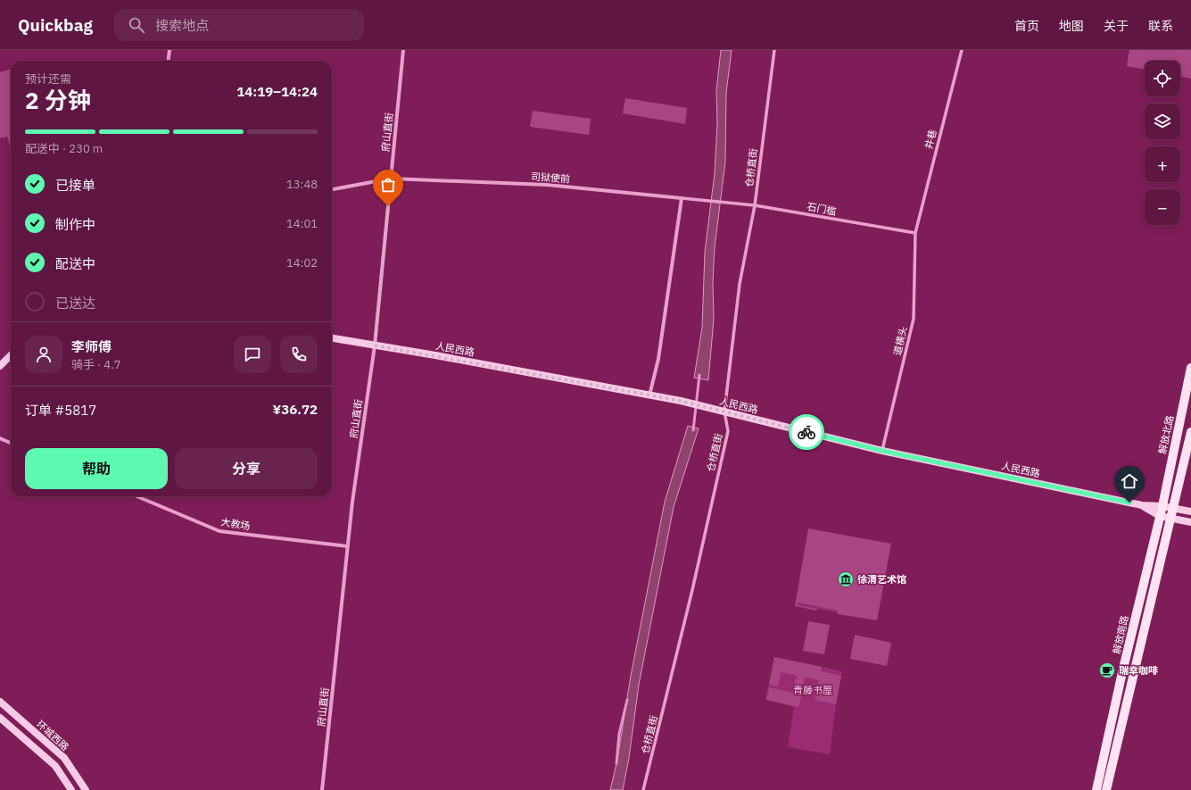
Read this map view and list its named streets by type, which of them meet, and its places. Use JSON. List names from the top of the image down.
{
  "streets": {
    "main road": [
      "人民西路",
      "解放北路",
      "解放南路",
      "环城西路"
    ],
    "street": [
      "府山直街",
      "井巷",
      "仓桥直街",
      "司狱使前",
      "石门槛",
      "道横头",
      "大教场"
    ]
  },
  "crossings": [
    ["府山直街", "司狱使前"],
    ["府山直街", "人民西路"],
    ["府山直街", "大教场"],
    ["井巷", "石门槛"],
    ["井巷", "道横头"],
    ["仓桥直街", "石门槛"],
    ["仓桥直街", "人民西路"],
    ["司狱使前", "石门槛"],
    ["石门槛", "道横头"],
    ["道横头", "人民西路"],
    ["解放北路", "解放南路"]
  ],
  "parks": ["青藤书屋"],
  "places": {
    "museum": ["徐渭艺术馆"],
    "cafe": ["瑞幸咖啡"]
  },
  "page": {
    "header": "Quickbag",
    "search": "搜索地点",
    "nav": [
      "首页",
      "地图",
      "关于",
      "联系"
    ],
    "map_buttons": ["+", "−"],
    "heading": ["2 分钟", "预计还需", "14:19–14:24"],
    "panel": [
      "李师傅",
      "骑手 · 4.7",
      "订单 #5817",
      "¥36.72"
    ],
    "bar": "配送中 · 230 m",
    "list": [
      ["已接单", "13:48"],
      ["制作中", "14:01"],
      ["配送中", "14:02"],
      "已送达"
    ],
    "buttons": ["帮助", "分享"]
  }
}
